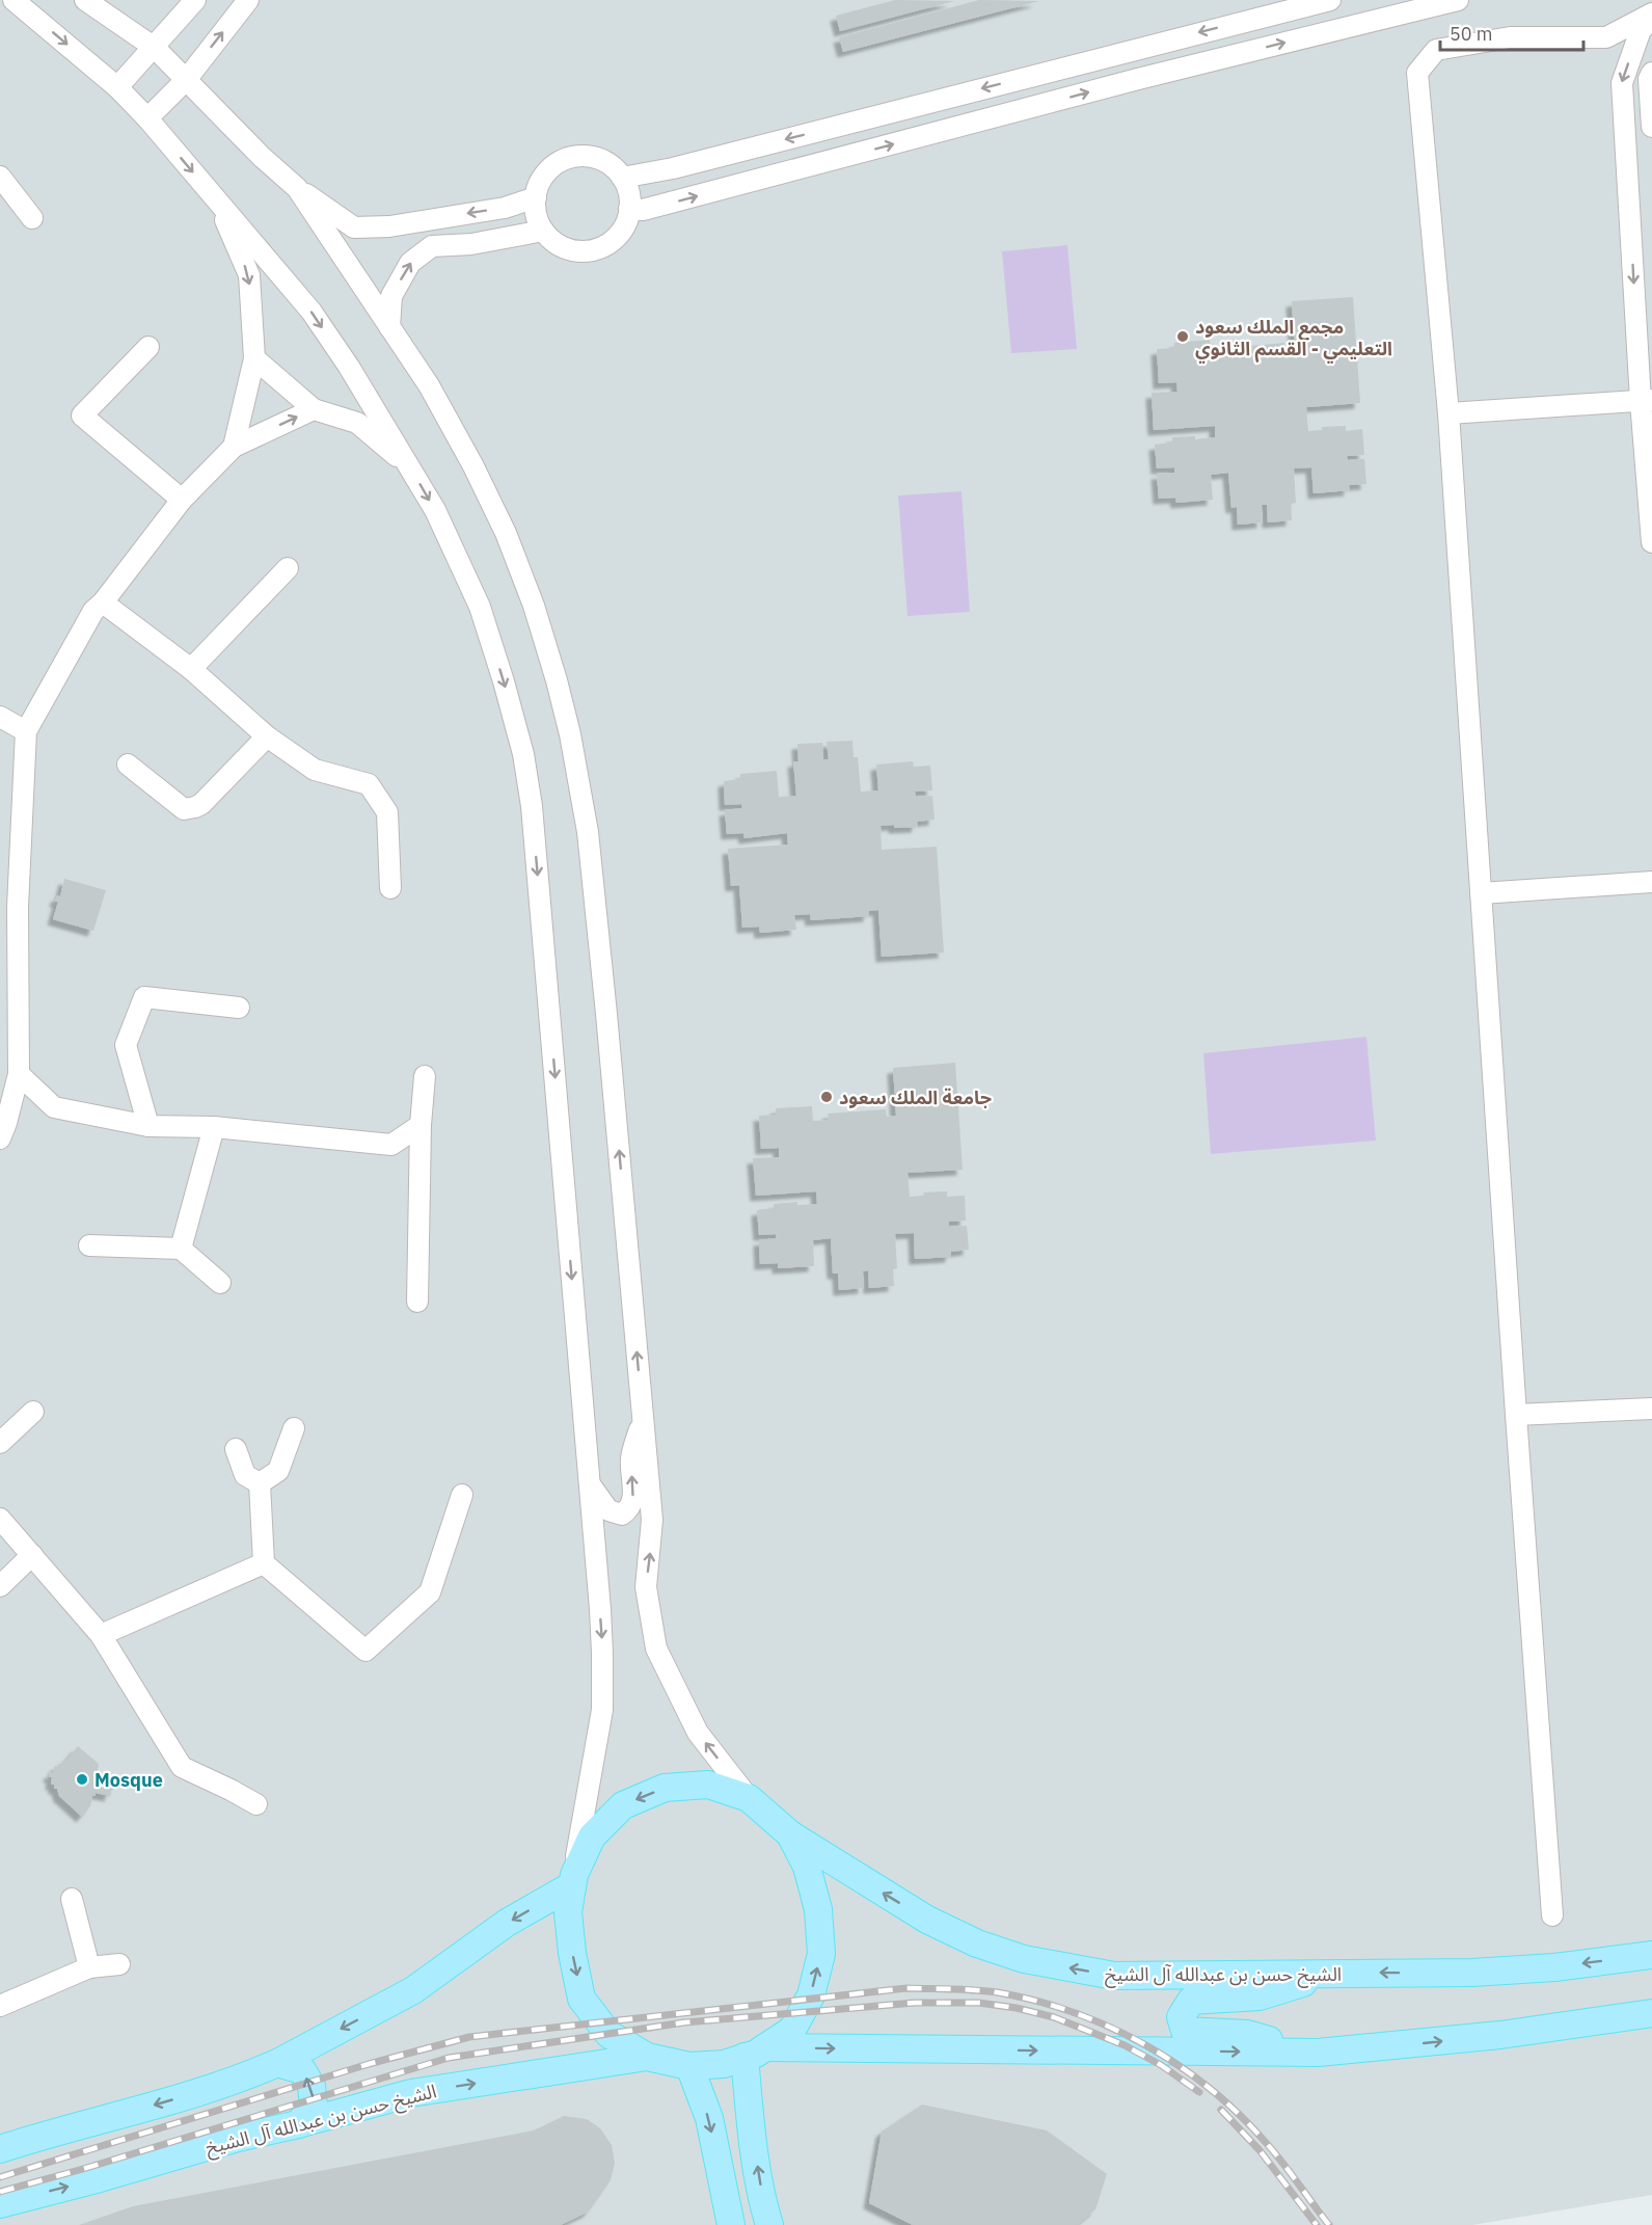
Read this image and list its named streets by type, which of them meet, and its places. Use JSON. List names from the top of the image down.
{
  "streets": {
    "main road": ["الشيخ حسن بن عبدالله آل الشيخ"]
  },
  "places": ["مجمع الملك سعود التعليمي - القسم الثانوي", "جامعة الملك سعود", "Mosque"],
  "scale_bar": "50 m"
}
